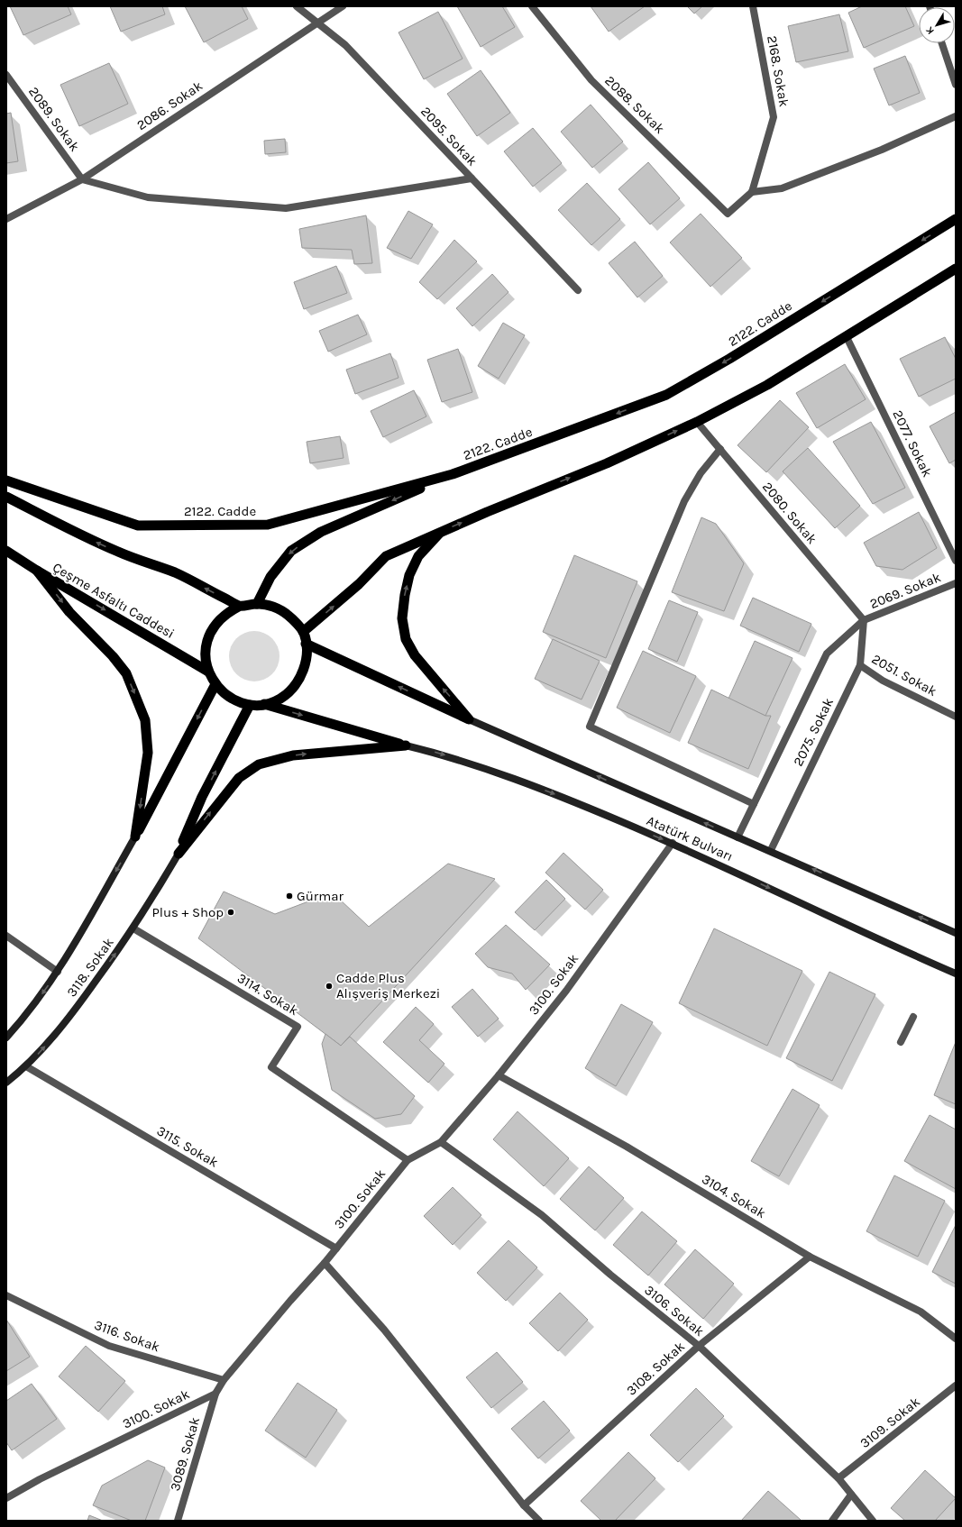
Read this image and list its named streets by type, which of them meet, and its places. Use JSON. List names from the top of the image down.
{
  "streets": {
    "highway": ["2122. Cadde", "Çeşme Asfaltı Caddesi"],
    "main road": ["Atatürk Bulvarı", "3118. Sokak"],
    "street": [
      "2168. Sokak",
      "2088. Sokak",
      "2086. Sokak",
      "2089. Sokak",
      "2095. Sokak",
      "2077. Sokak",
      "2080. Sokak",
      "2069. Sokak",
      "2051. Sokak",
      "2075. Sokak",
      "3100. Sokak",
      "3114. Sokak",
      "3115. Sokak",
      "3104. Sokak",
      "3106. Sokak",
      "3116. Sokak",
      "3108. Sokak",
      "3109. Sokak",
      "3089. Sokak"
    ]
  },
  "crossings": [
    ["2168. Sokak", "2088. Sokak"],
    ["2086. Sokak", "2089. Sokak"],
    ["2086. Sokak", "2095. Sokak"],
    ["2080. Sokak", "2069. Sokak"],
    ["2080. Sokak", "2075. Sokak"],
    ["2069. Sokak", "2075. Sokak"],
    ["2051. Sokak", "2075. Sokak"],
    ["2075. Sokak", "Atatürk Bulvarı"],
    ["Atatürk Bulvarı", "3100. Sokak"],
    ["3118. Sokak", "3114. Sokak"],
    ["3118. Sokak", "3115. Sokak"],
    ["3100. Sokak", "3114. Sokak"],
    ["3100. Sokak", "3115. Sokak"],
    ["3100. Sokak", "3104. Sokak"],
    ["3100. Sokak", "3106. Sokak"],
    ["3100. Sokak", "3116. Sokak"],
    ["3100. Sokak", "3089. Sokak"],
    ["3104. Sokak", "3108. Sokak"],
    ["3106. Sokak", "3108. Sokak"],
    ["3106. Sokak", "3109. Sokak"]
  ],
  "places": ["Gürmar", "Plus + Shop", "Cadde Plus Alışveriş Merkezi"],
  "north": "bottom left"
}
